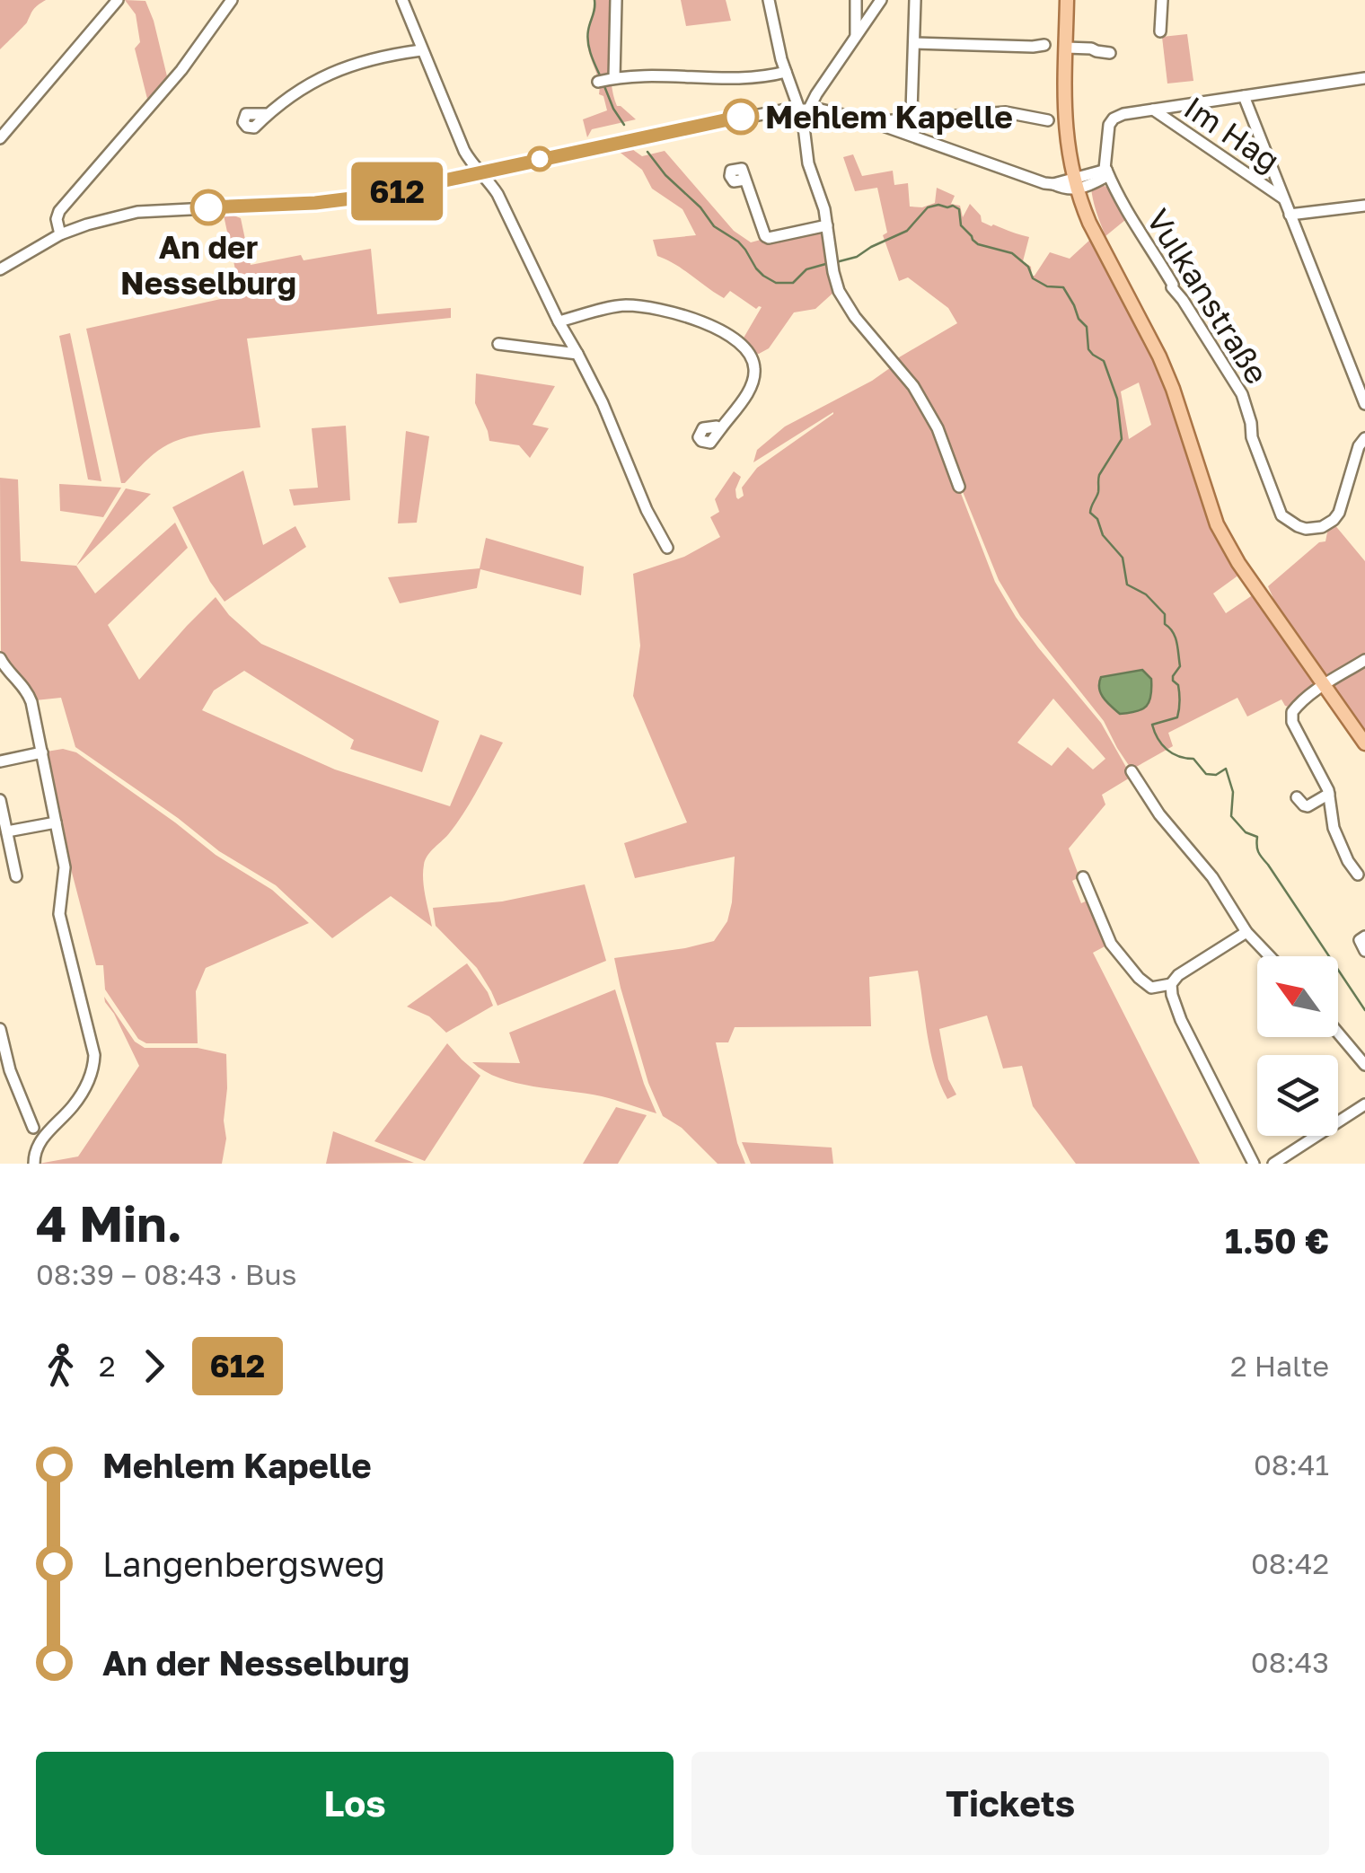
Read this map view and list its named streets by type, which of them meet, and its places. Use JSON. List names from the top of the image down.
{
  "streets": {
    "street": ["Im Hag", "Vulkanstraße"]
  },
  "places": ["Mehlem Kapelle", "An der Nesselburg"],
  "lines": ["bus line 612"],
  "north": "top left",
  "page": {
    "on_map": "612",
    "heading": ["4 Min.", "08:39 – 08:43 · Bus", "1.50 €"],
    "legs": ["2", "612", "2 Halte"],
    "list": [
      {
        "name": "Mehlem Kapelle",
        "value": "08:41"
      },
      {
        "name": "Langenbergsweg",
        "value": "08:42"
      },
      {
        "name": "An der Nesselburg",
        "value": "08:43"
      }
    ],
    "buttons": ["Los", "Tickets"]
  }
}
